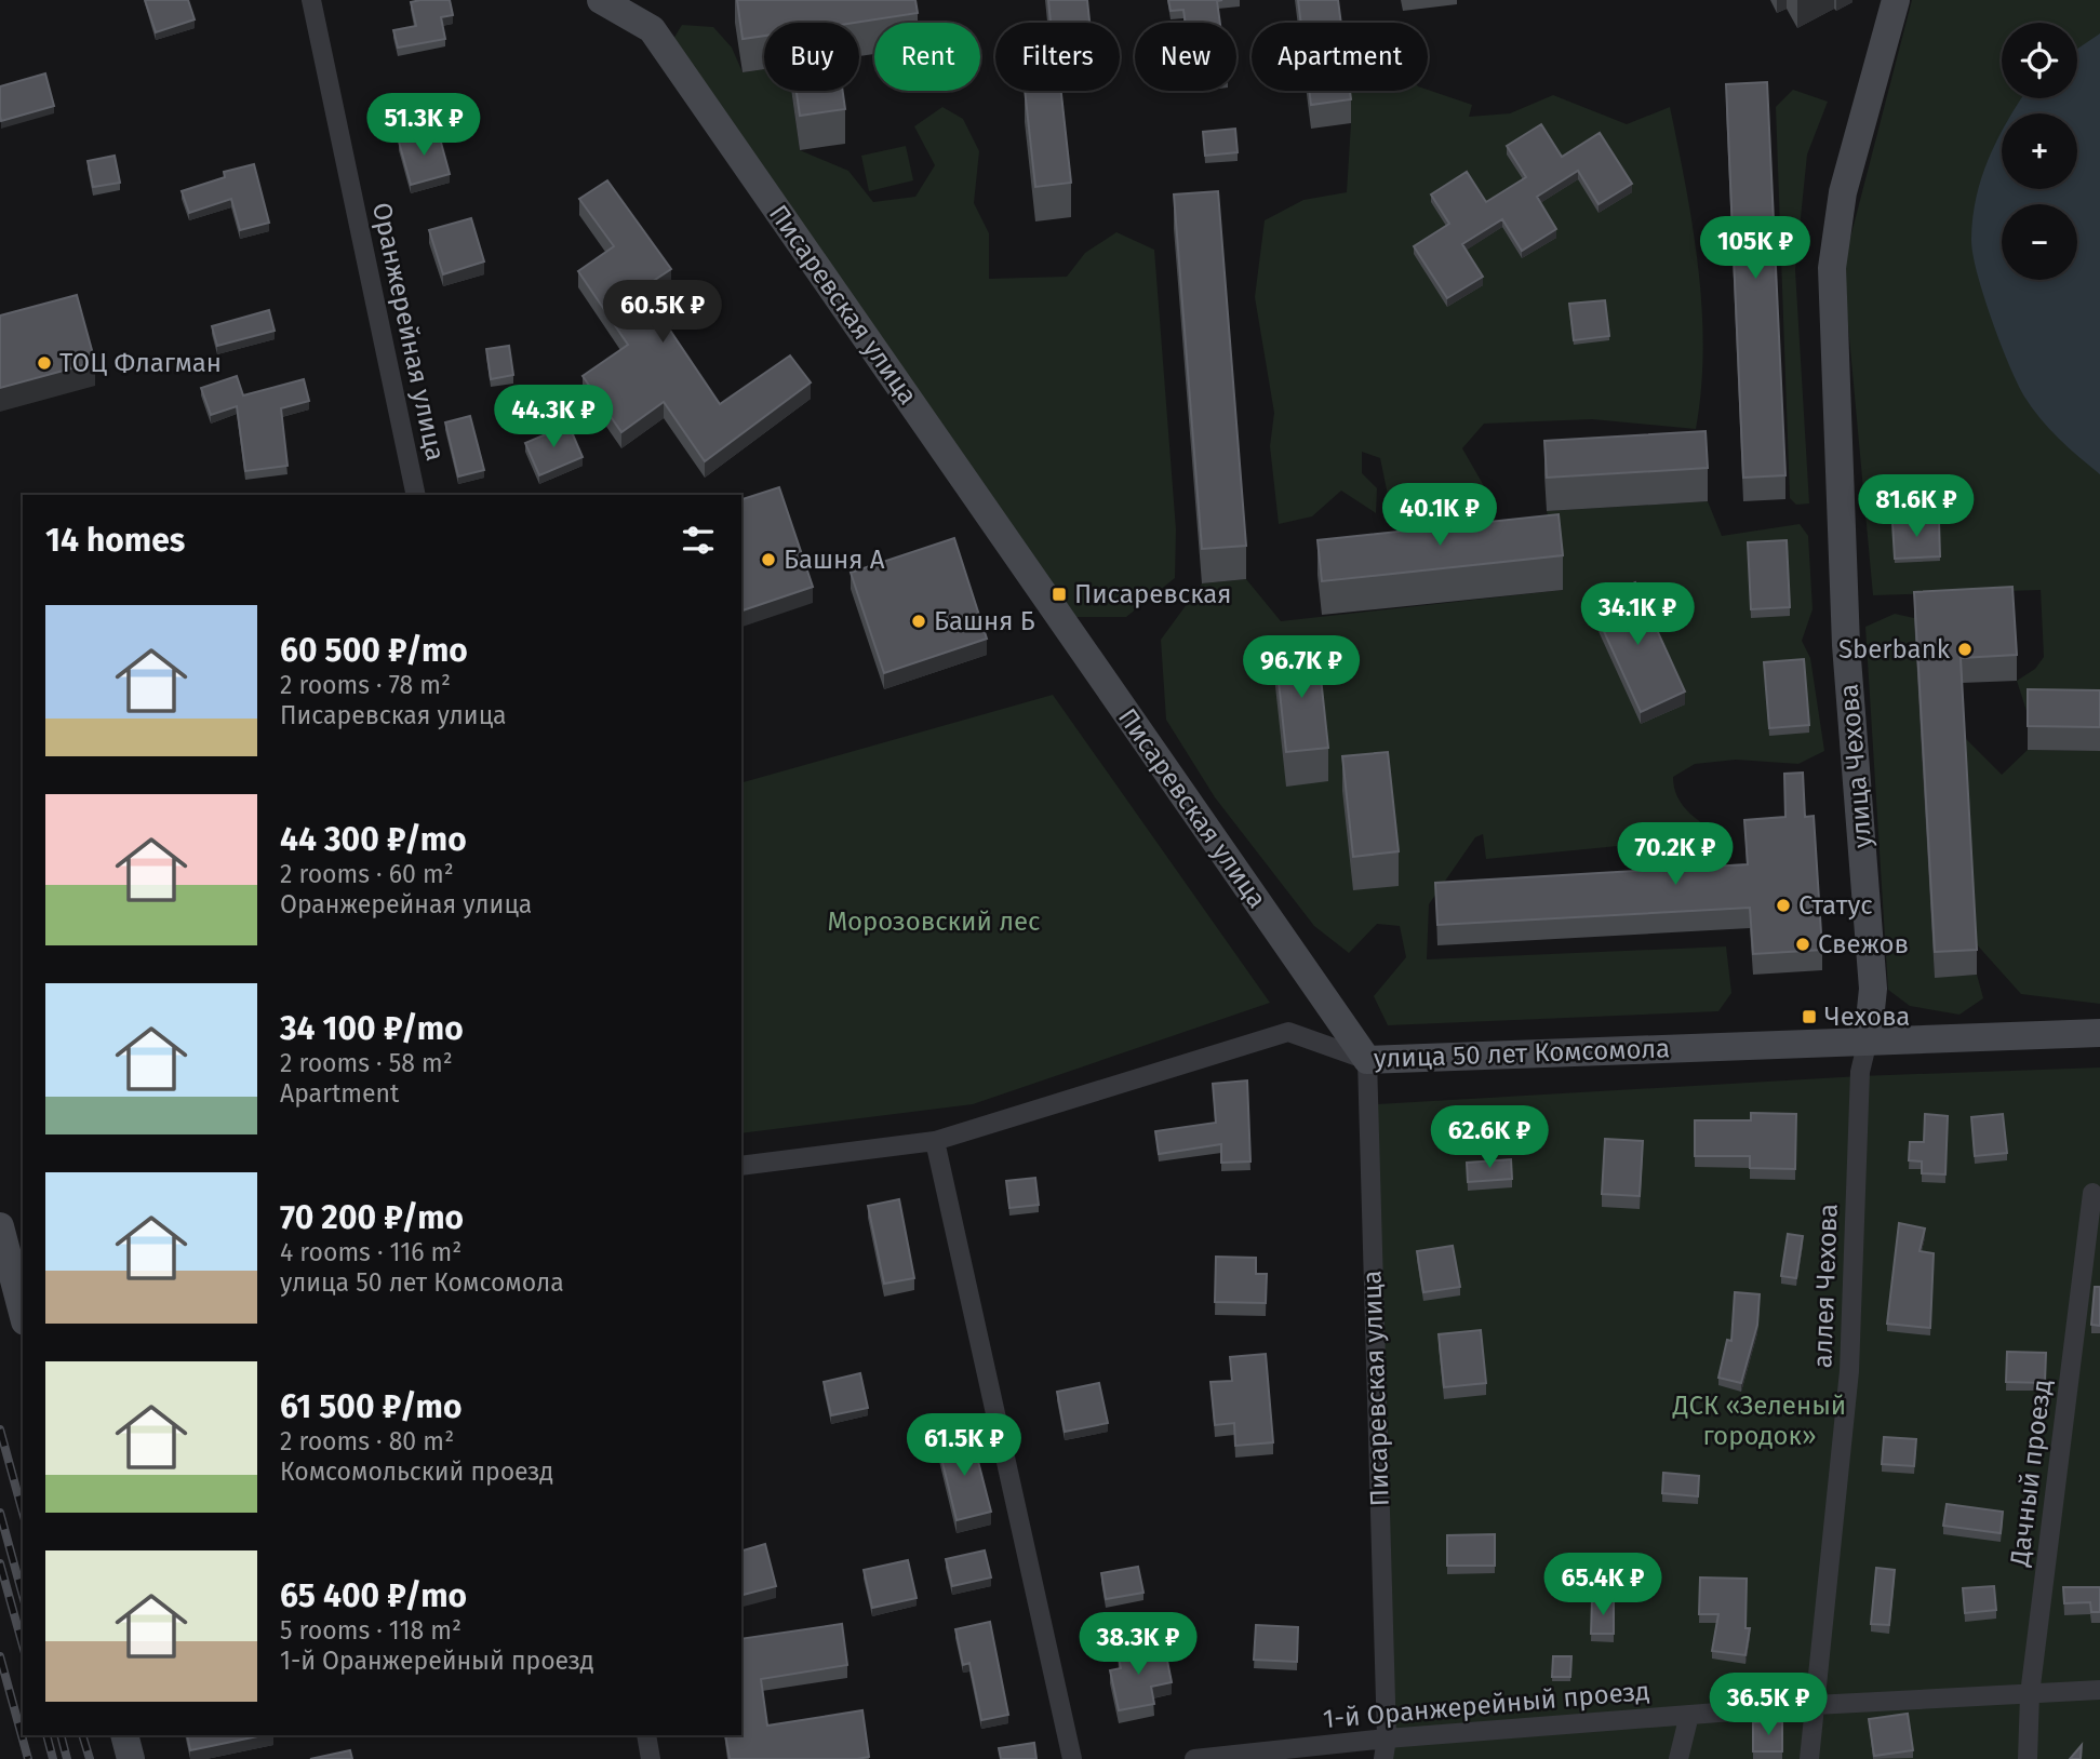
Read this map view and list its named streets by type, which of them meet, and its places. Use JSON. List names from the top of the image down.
{
  "streets": {
    "street": [
      "Писаревская улица",
      "Оранжерейная улица",
      "улица Чехова",
      "улица 50 лет Комсомола",
      "аллея Чехова",
      "Дачный проезд",
      "1-й Оранжерейный проезд"
    ]
  },
  "crossings": [
    ["Писаревская улица", "улица 50 лет Комсомола"],
    ["Писаревская улица", "1-й Оранжерейный проезд"],
    ["улица Чехова", "улица 50 лет Комсомола"],
    ["улица Чехова", "аллея Чехова"],
    ["улица 50 лет Комсомола", "аллея Чехова"],
    ["аллея Чехова", "1-й Оранжерейный проезд"],
    ["Дачный проезд", "1-й Оранжерейный проезд"]
  ],
  "parks": ["Морозовский лес", "ДСК «Зеленый городок»"],
  "places": {
    "other": [
      "ТОЦ Флагман",
      "Башня А",
      "Башня Б",
      "Sberbank",
      "Статус",
      "Свежов"
    ],
    "transit": ["Писаревская", "Чехова"]
  },
  "page": {
    "map_buttons": ["+", "−"],
    "chip": [
      "Buy",
      "Rent",
      "Filters",
      "New",
      "Apartment"
    ],
    "price": [
      "51.3K ₽",
      "105K ₽",
      "60.5K ₽",
      "44.3K ₽",
      "81.6K ₽",
      "40.1K ₽",
      "34.1K ₽",
      "96.7K ₽",
      "70.2K ₽",
      "62.6K ₽",
      "61.5K ₽",
      "65.4K ₽",
      "38.3K ₽",
      "36.5K ₽"
    ],
    "heading": "14 homes",
    "list": [
      {
        "name": "60 500 ₽/mo",
        "note": "2 rooms · 78 m² · Писаревская улица"
      },
      {
        "name": "44 300 ₽/mo",
        "note": "2 rooms · 60 m² · Оранжерейная улица"
      },
      {
        "name": "34 100 ₽/mo",
        "note": "2 rooms · 58 m² · Apartment"
      },
      {
        "name": "70 200 ₽/mo",
        "note": "4 rooms · 116 m² · улица 50 лет Комсомола"
      },
      {
        "name": "61 500 ₽/mo",
        "note": "2 rooms · 80 m² · Комсомольский проезд"
      },
      {
        "name": "65 400 ₽/mo",
        "note": "5 rooms · 118 m² · 1-й Оранжерейный проезд"
      }
    ]
  }
}
